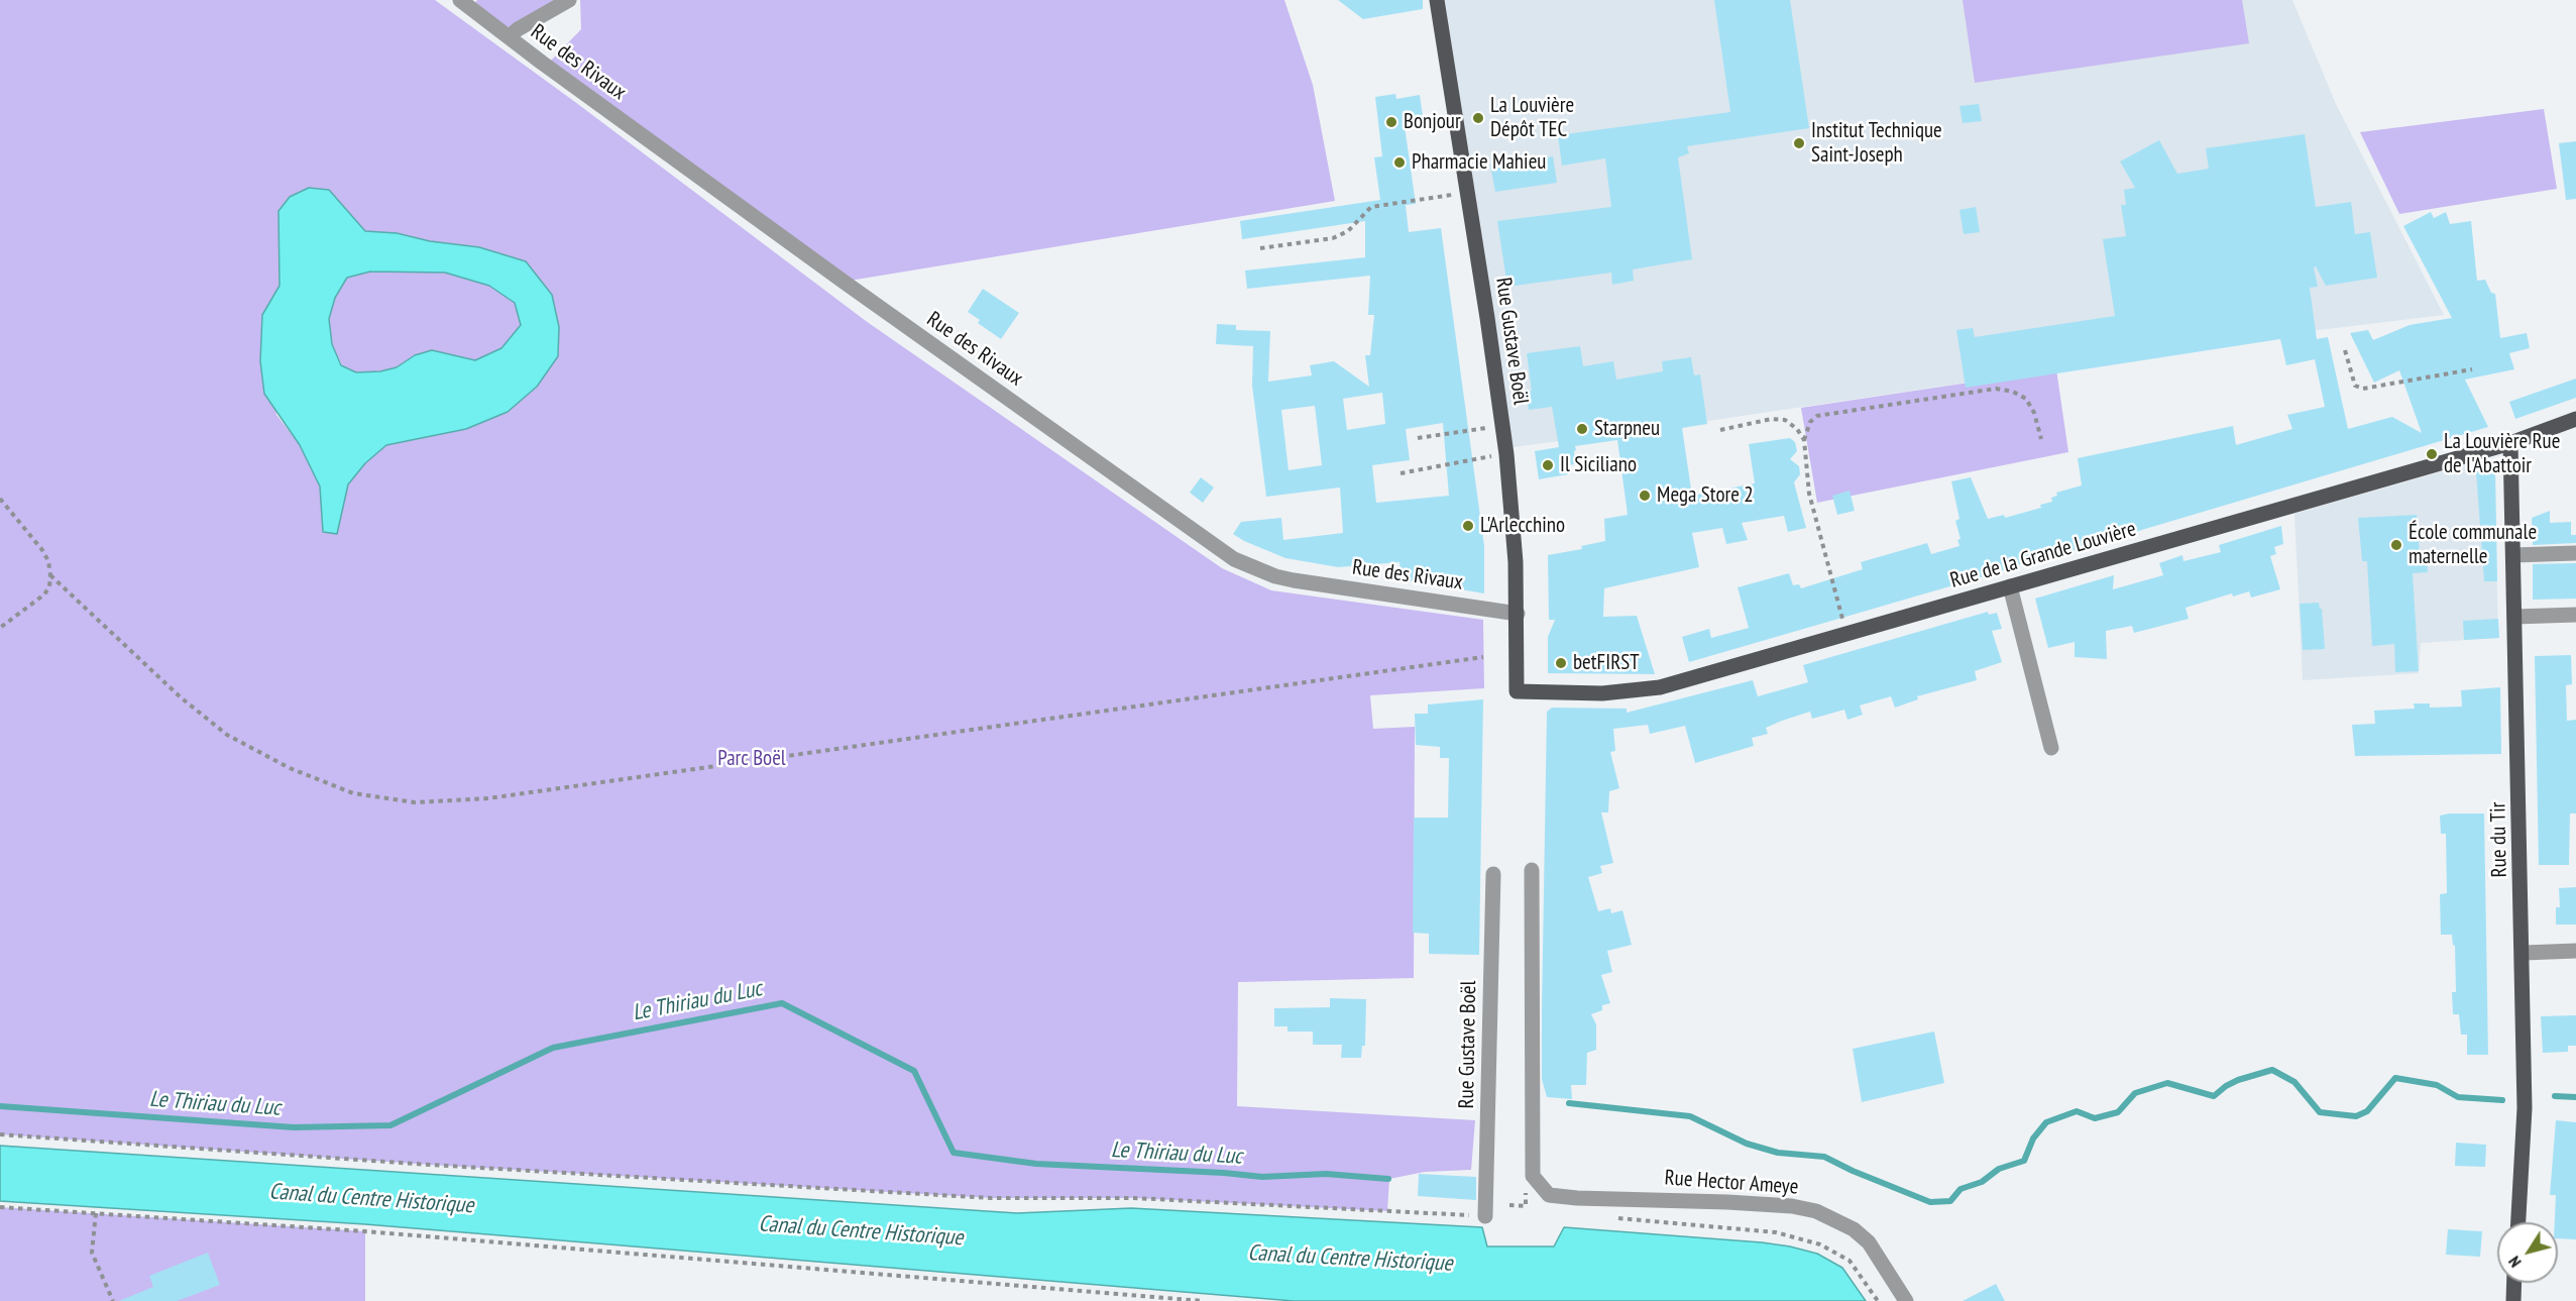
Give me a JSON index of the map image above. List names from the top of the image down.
{
  "streets": {
    "main road": ["Rue Gustave Boël", "Rue de la Grande Louvière", "Rue du Tir"],
    "street": ["Rue des Rivaux", "Rue Hector Ameye"]
  },
  "crossings": [
    ["Rue des Rivaux", "Rue Gustave Boël"],
    ["Rue Gustave Boël", "Rue de la Grande Louvière"],
    ["Rue de la Grande Louvière", "Rue du Tir"]
  ],
  "water": ["Le Thiriau du Luc", "Canal du Centre Historique"],
  "parks": ["Parc Boël"],
  "places": [
    "La Louvière Dépôt TEC",
    "Bonjour",
    "Institut Technique Saint-Joseph",
    "Pharmacie Mahieu",
    "Starpneu",
    "La Louvière Rue de l'Abattoir",
    "Il Siciliano",
    "Mega Store 2",
    "L'Arlecchino",
    "École communale maternelle",
    "betFIRST"
  ],
  "north": "bottom left"
}
